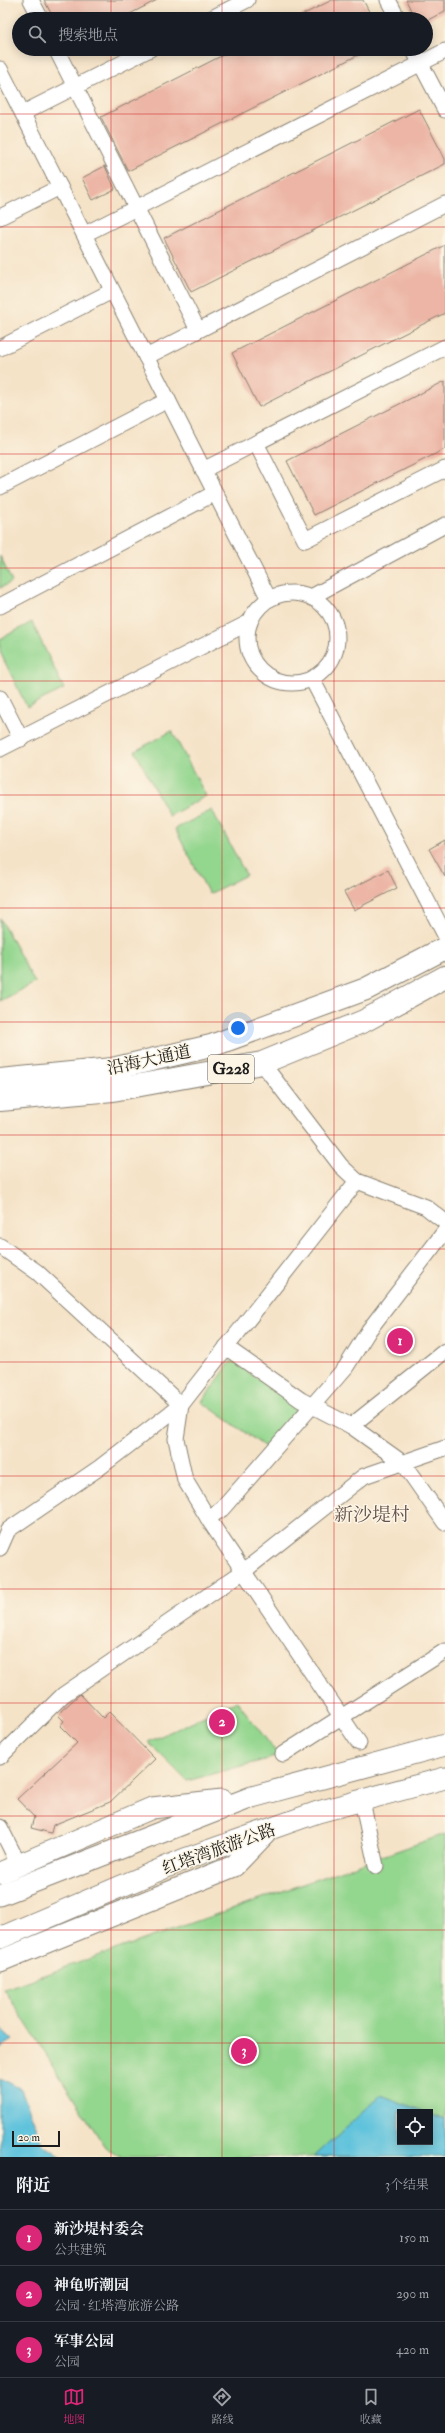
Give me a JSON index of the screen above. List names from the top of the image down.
{
  "streets": {
    "highway": ["沿海大通道", "G228"],
    "main road": ["红塔湾旅游公路"]
  },
  "districts": ["新沙堤村"],
  "scale_bar": "20 m",
  "page": {
    "search": "搜索地点",
    "pins": ["1", "2", "3"],
    "scale": "20 m",
    "heading": ["附近", "3个结果"],
    "list": [
      {
        "mark": "1",
        "name": "新沙堤村委会",
        "note": "公共建筑",
        "value": "150 m"
      },
      {
        "mark": "2",
        "name": "神龟听潮园",
        "note": "公园 · 红塔湾旅游公路",
        "value": "290 m"
      },
      {
        "mark": "3",
        "name": "军事公园",
        "note": "公园",
        "value": "420 m"
      }
    ],
    "nav": ["地图", "路线", "收藏"]
  }
}
